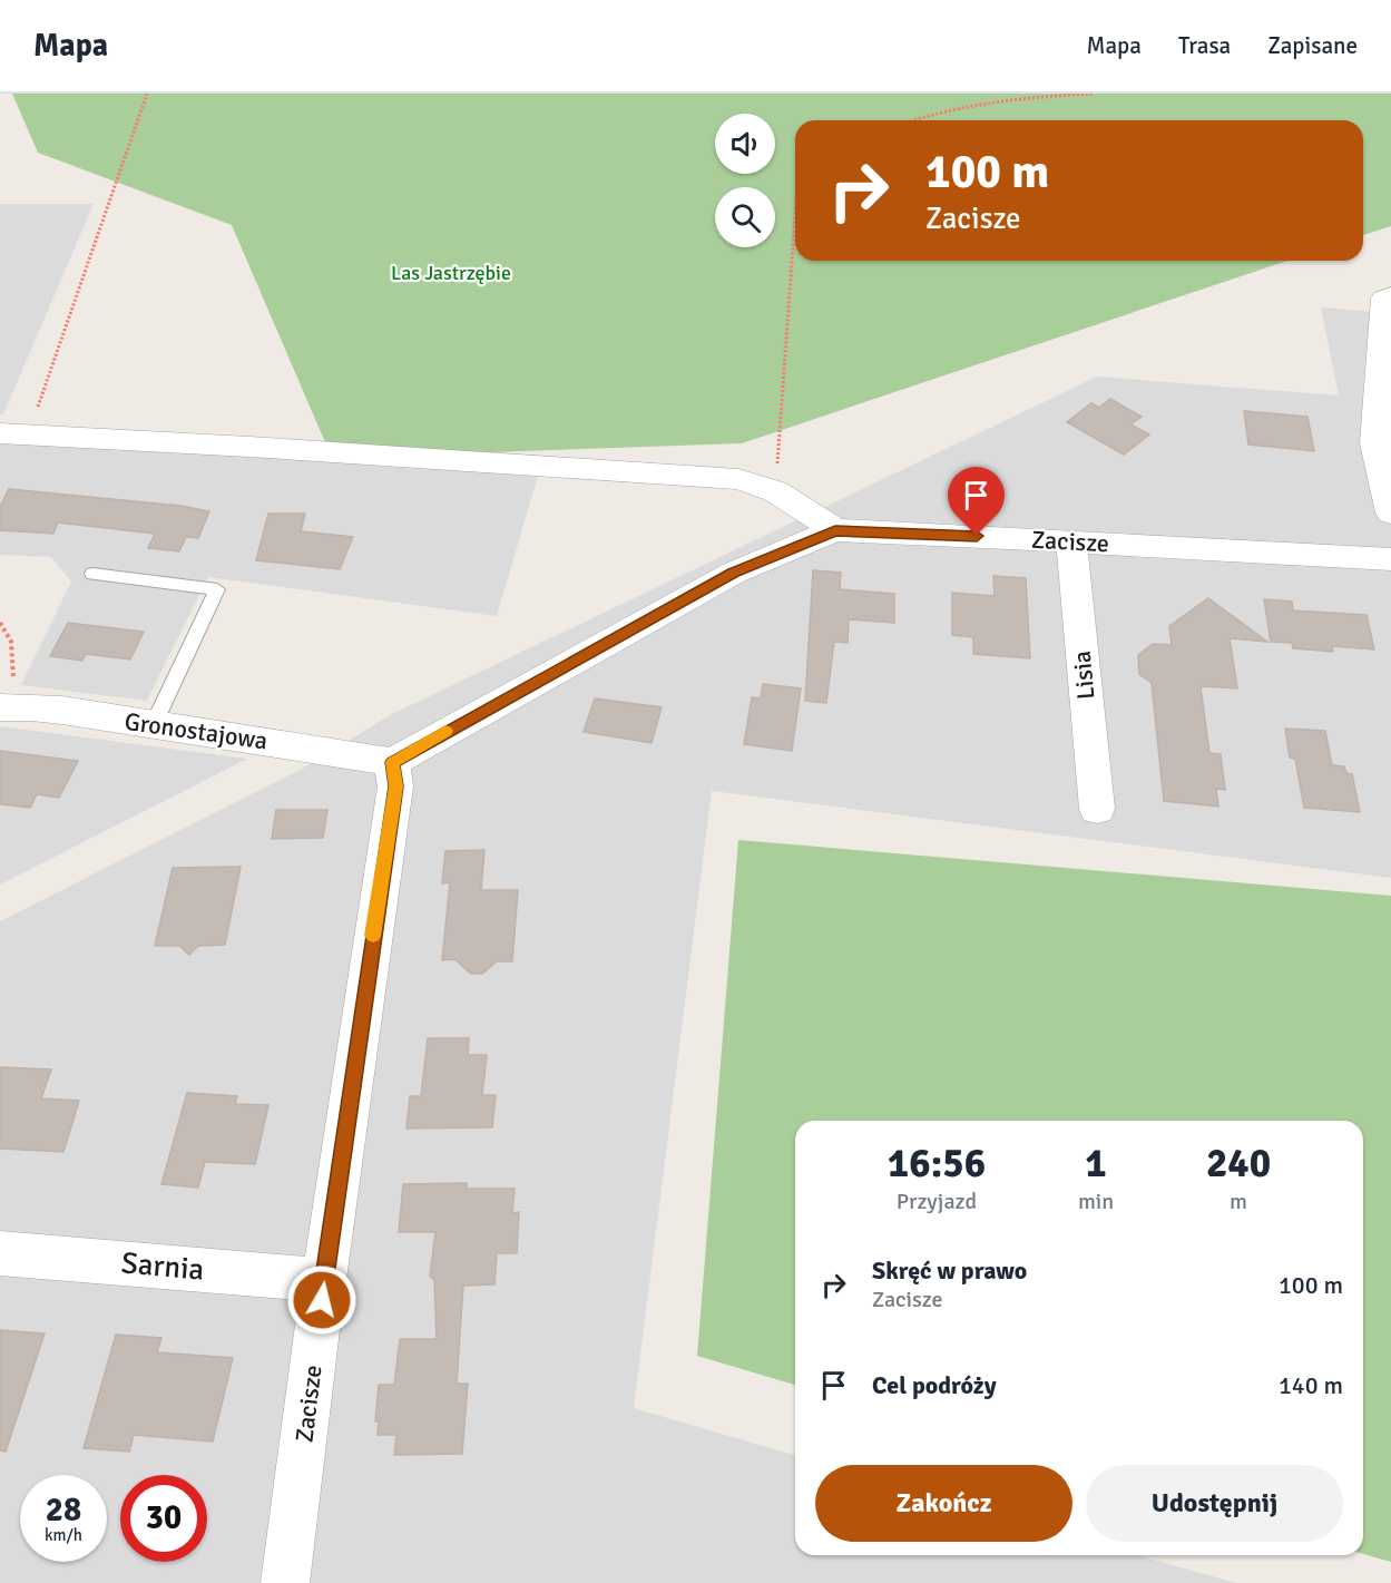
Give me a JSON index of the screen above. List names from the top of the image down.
{
  "streets": {
    "street": [
      "Zacisze",
      "Lisia",
      "Gronostajowa",
      "Sarnia"
    ]
  },
  "crossings": [
    ["Zacisze", "Lisia"],
    ["Zacisze", "Gronostajowa"],
    ["Zacisze", "Sarnia"]
  ],
  "parks": ["Las Jastrzębie"],
  "page": {
    "header": "Mapa",
    "nav": ["Mapa", "Trasa", "Zapisane"],
    "turn": ["100 m", "Zacisze"],
    "eta": [
      "16:56",
      "Przyjazd",
      "1",
      "min",
      "240",
      "m"
    ],
    "list": [
      {
        "name": "Skręć w prawo",
        "note": "Zacisze",
        "value": "100 m"
      },
      {
        "name": "Cel podróży",
        "value": "140 m"
      }
    ],
    "buttons": ["Zakończ", "Udostępnij"],
    "speed": "28 km/h",
    "limit": "30"
  }
}
